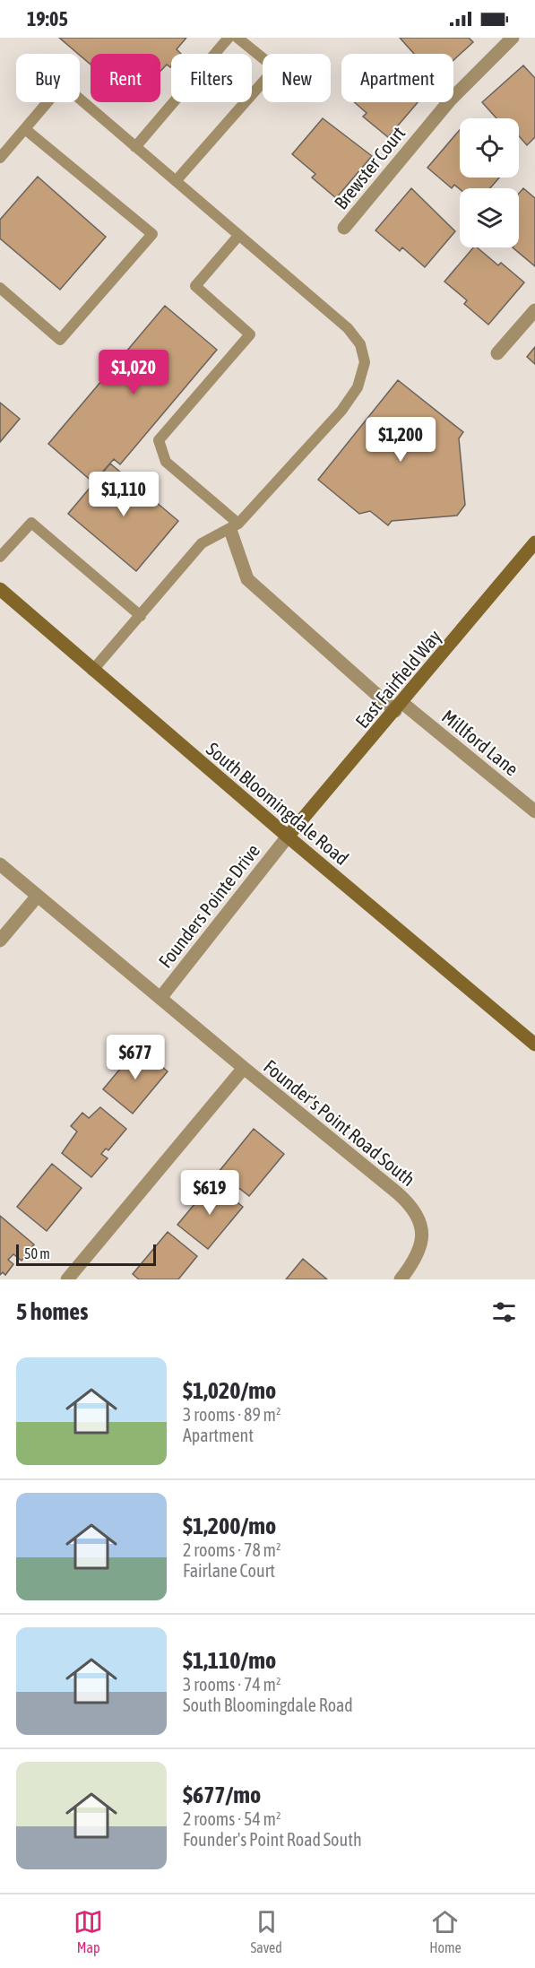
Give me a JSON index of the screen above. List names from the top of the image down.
{
  "streets": {
    "main road": ["East Fairfield Way", "South Bloomingdale Road"],
    "street": [
      "Brewster Court",
      "Millford Lane",
      "Founders Pointe Drive",
      "Founder's Point Road South"
    ]
  },
  "crossings": [
    ["East Fairfield Way", "Millford Lane"],
    ["East Fairfield Way", "South Bloomingdale Road"],
    ["East Fairfield Way", "Founders Pointe Drive"],
    ["South Bloomingdale Road", "Founders Pointe Drive"],
    ["Founders Pointe Drive", "Founder's Point Road South"]
  ],
  "scale_bar": "50 m",
  "page": {
    "status": "19:05",
    "chip": [
      "Buy",
      "Rent",
      "Filters",
      "New",
      "Apartment"
    ],
    "price": [
      "$1,020",
      "$1,200",
      "$1,110",
      "$677",
      "$619"
    ],
    "scale": "50 m",
    "heading": "5 homes",
    "list": [
      {
        "name": "$1,020/mo",
        "note": "3 rooms · 89 m² · Apartment"
      },
      {
        "name": "$1,200/mo",
        "note": "2 rooms · 78 m² · Fairlane Court"
      },
      {
        "name": "$1,110/mo",
        "note": "3 rooms · 74 m² · South Bloomingdale Road"
      },
      {
        "name": "$677/mo",
        "note": "2 rooms · 54 m² · Founder's Point Road South"
      }
    ],
    "tabs": ["Map", "Saved", "Home"]
  }
}
